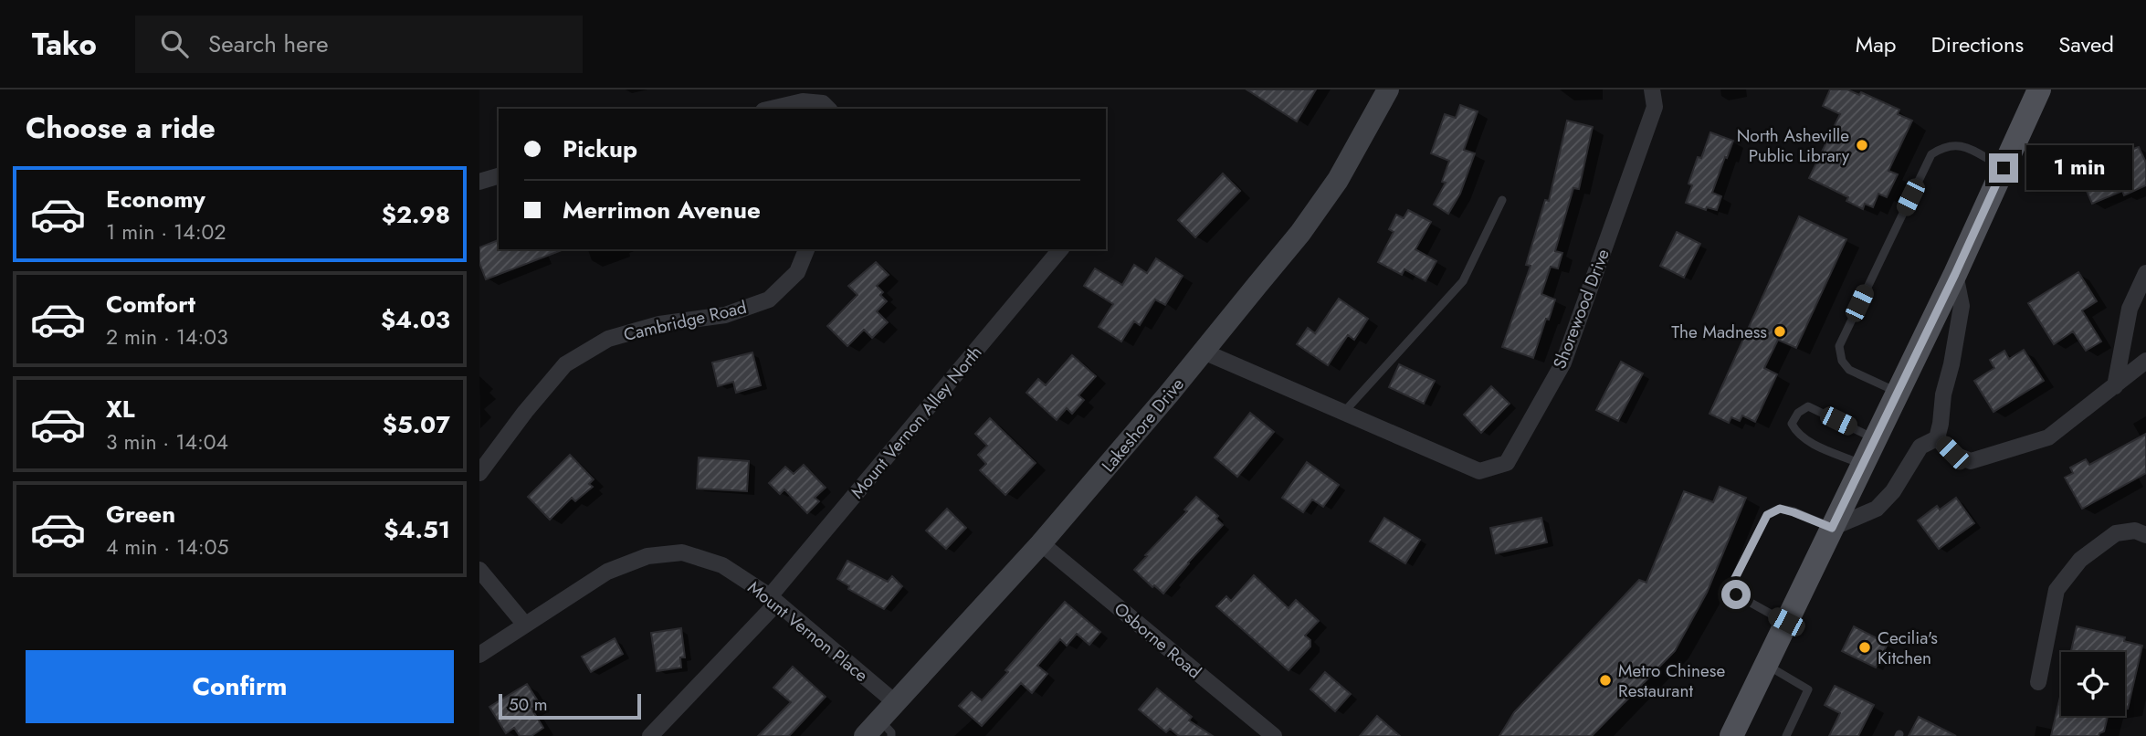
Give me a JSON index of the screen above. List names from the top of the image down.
{
  "streets": {
    "street": [
      "Shorewood Drive",
      "Cambridge Road",
      "Mount Vernon Alley North",
      "Lakeshore Drive",
      "Mount Vernon Place",
      "Osborne Road"
    ]
  },
  "crossings": [
    ["Shorewood Drive", "Lakeshore Drive"],
    ["Mount Vernon Alley North", "Mount Vernon Place"],
    ["Lakeshore Drive", "Mount Vernon Place"],
    ["Lakeshore Drive", "Osborne Road"]
  ],
  "places": [
    "North Asheville Public Library",
    "The Madness",
    "Cecilia's Kitchen",
    "Metro Chinese Restaurant"
  ],
  "scale_bar": "50 m",
  "page": {
    "header": "Tako",
    "search": "Search here",
    "nav": ["Map", "Directions", "Saved"],
    "heading": "Choose a ride",
    "banner": ["Pickup", "Merrimon Avenue"],
    "bubble": "1 min",
    "list": [
      {
        "name": "Economy",
        "note": "1 min · 14:02",
        "value": "$2.98"
      },
      {
        "name": "Comfort",
        "note": "2 min · 14:03",
        "value": "$4.03"
      },
      {
        "name": "XL",
        "note": "3 min · 14:04",
        "value": "$5.07"
      },
      {
        "name": "Green",
        "note": "4 min · 14:05",
        "value": "$4.51"
      }
    ],
    "buttons": "Confirm",
    "scale": "50 m"
  }
}
